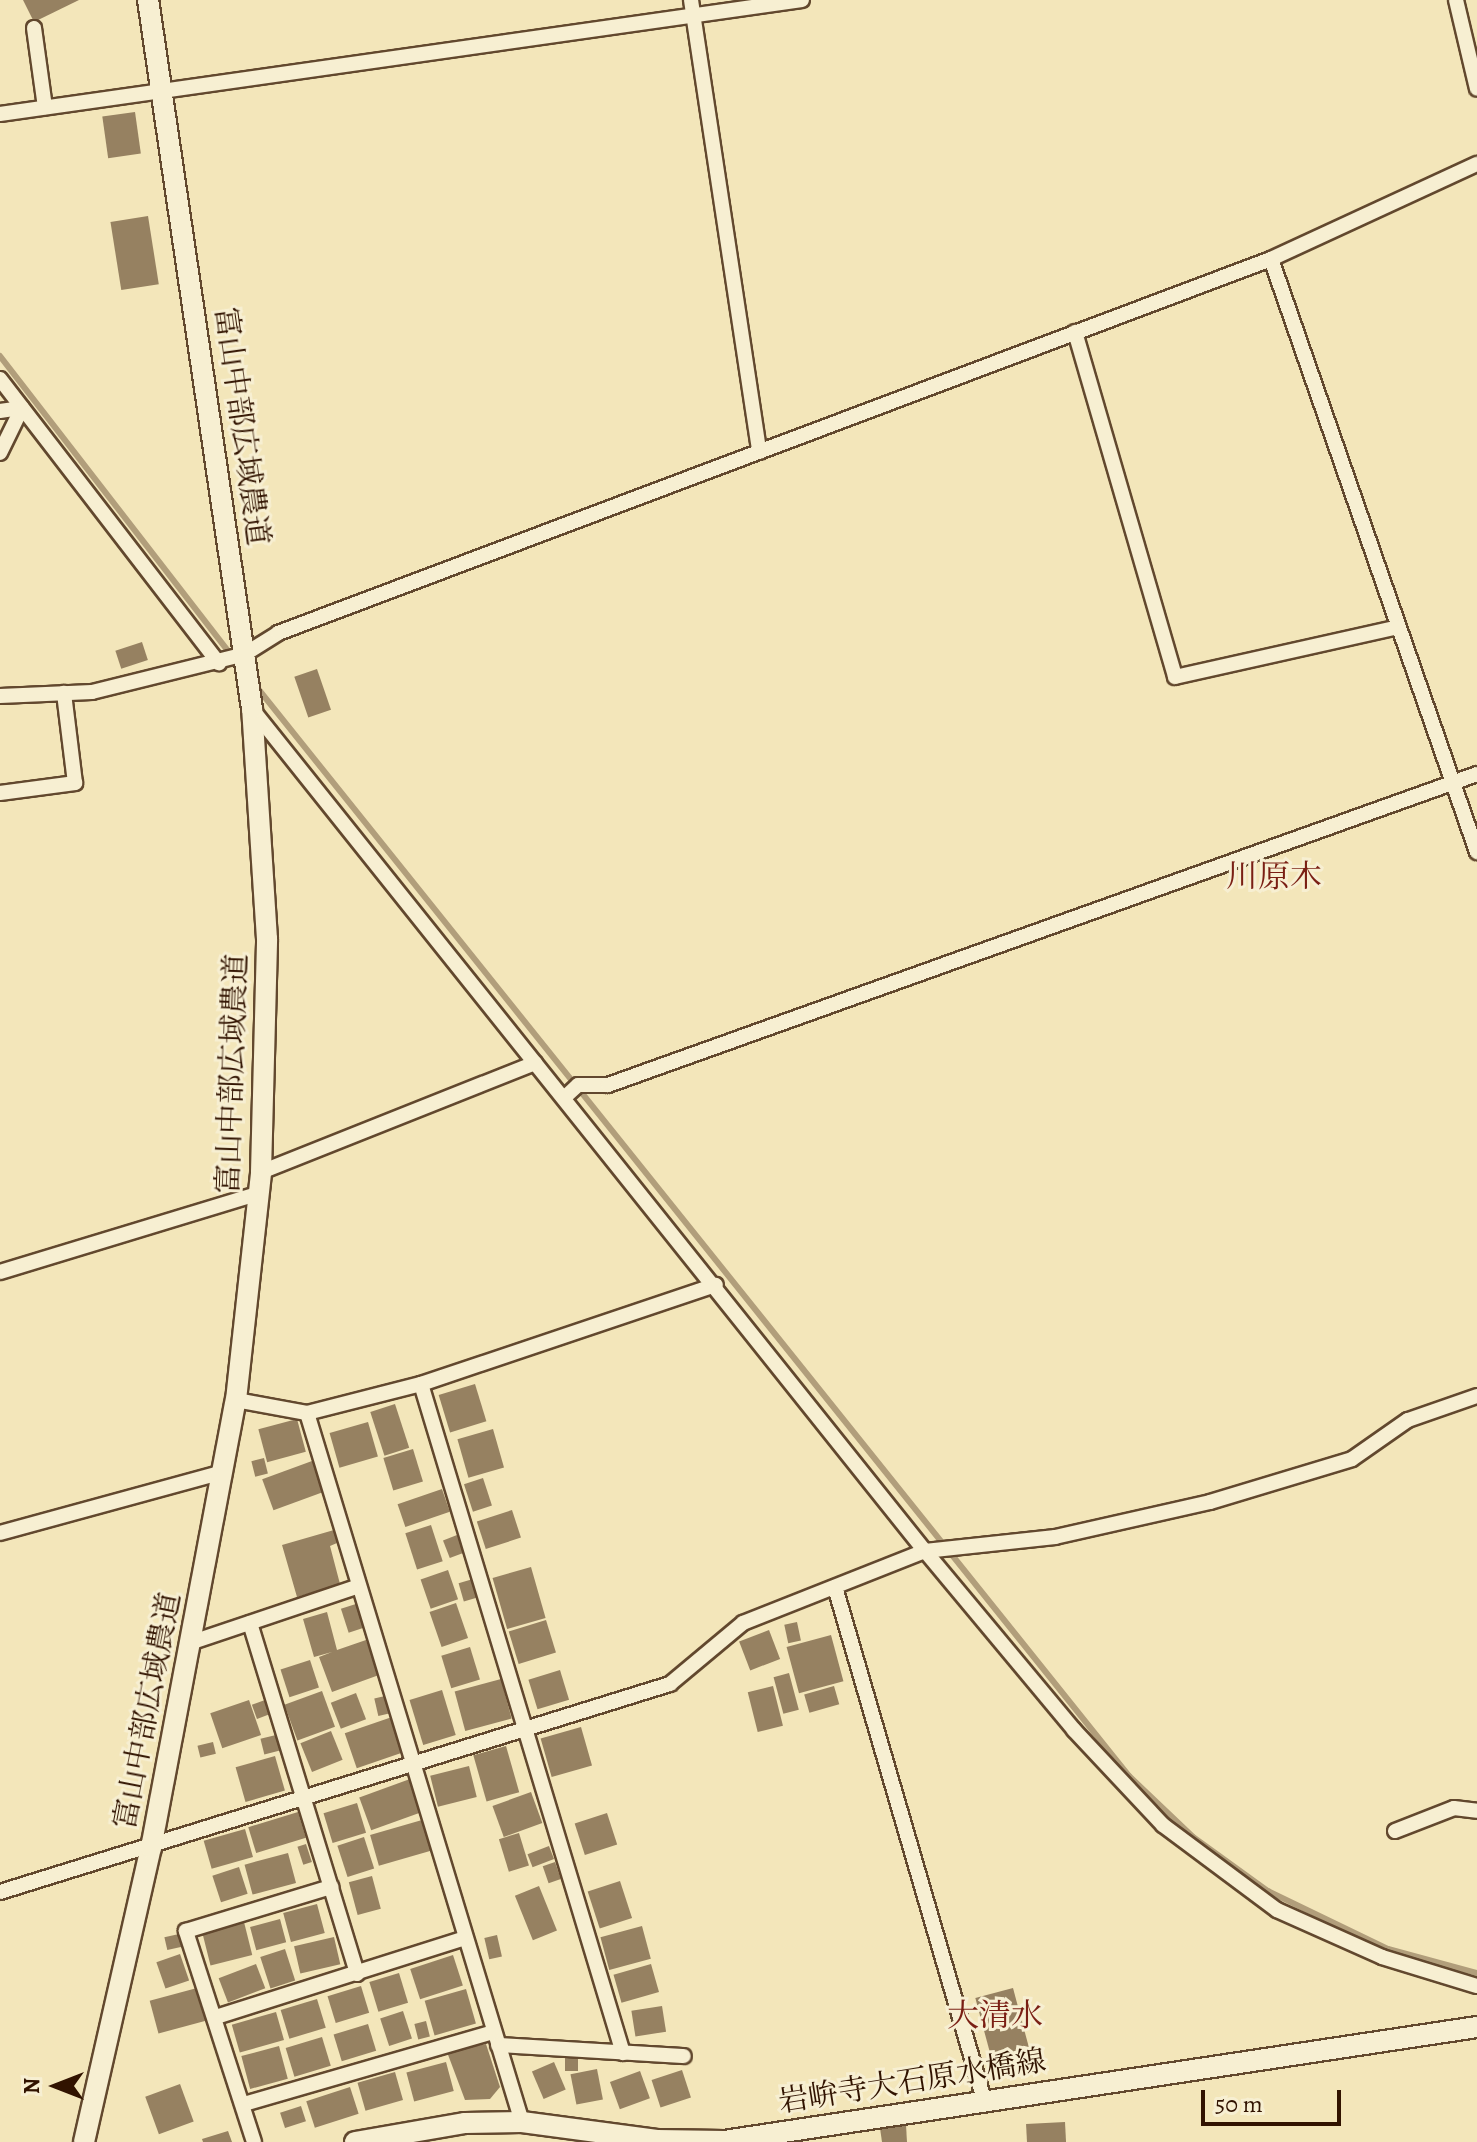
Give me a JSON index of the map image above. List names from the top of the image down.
{
  "streets": {
    "street": ["富山中部広域農道", "岩峅寺大石原水橋線"]
  },
  "districts": ["川原木", "大清水"],
  "scale_bar": "50 m",
  "north": "left"
}
